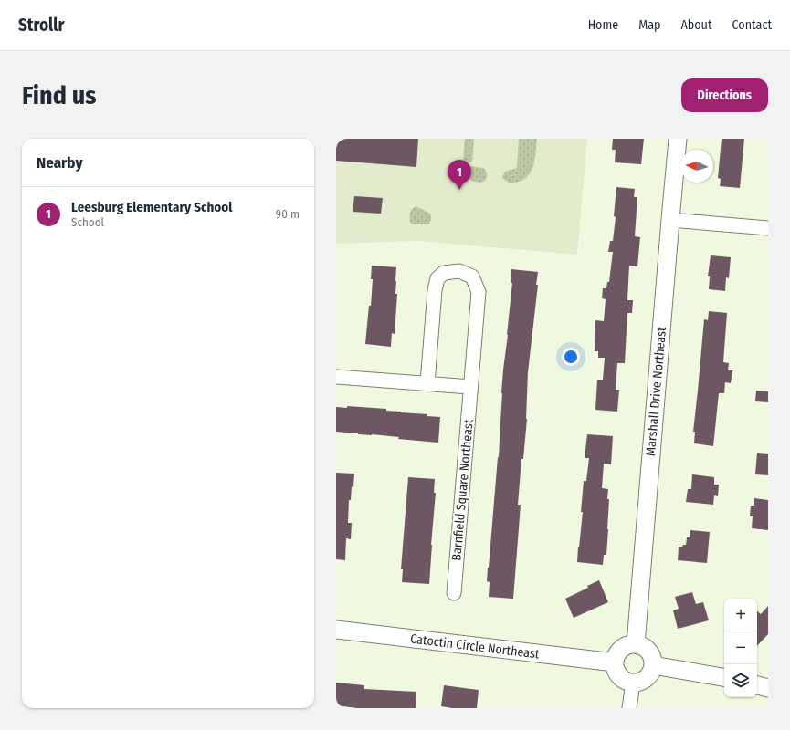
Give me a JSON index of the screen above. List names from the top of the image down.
{
  "streets": {
    "street": ["Marshall Drive Northeast", "Barnfield Square Northeast", "Catoctin Circle Northeast"]
  },
  "crossings": [
    ["Marshall Drive Northeast", "Catoctin Circle Northeast"]
  ],
  "north": "left",
  "page": {
    "header": "Strollr",
    "nav": [
      "Home",
      "Map",
      "About",
      "Contact"
    ],
    "buttons": "Directions",
    "title": "Find us",
    "heading": "Nearby",
    "pins": "1",
    "list": [
      {
        "mark": "1",
        "name": "Leesburg Elementary School",
        "note": "School",
        "value": "90 m"
      }
    ],
    "map_buttons": ["+", "−"]
  }
}
